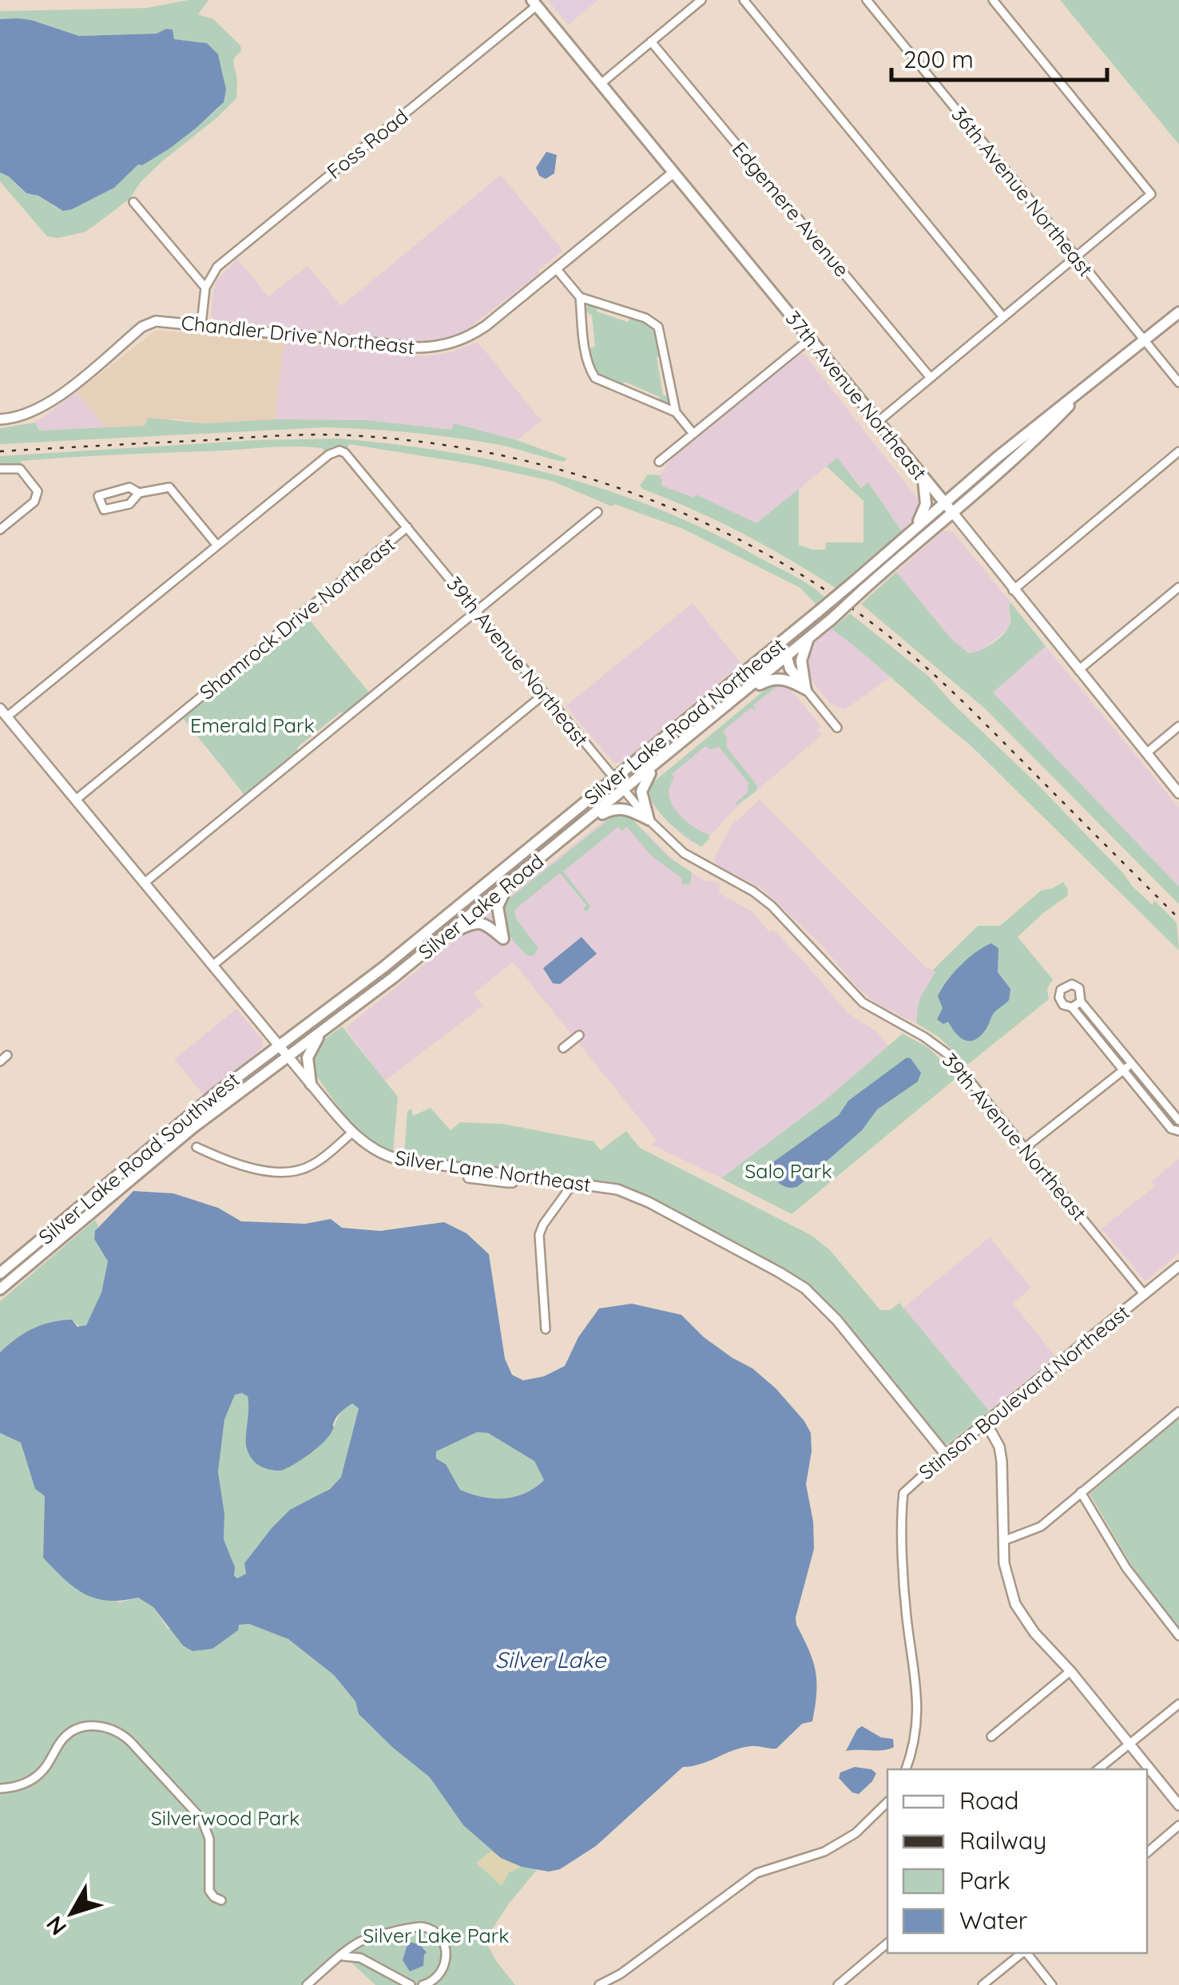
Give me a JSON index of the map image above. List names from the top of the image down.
{
  "streets": {
    "main road": [
      "37th Avenue Northeast",
      "Silver Lake Road Northeast",
      "Silver Lake Road",
      "Silver Lake Road Southwest"
    ],
    "street": [
      "Foss Road",
      "36th Avenue Northeast",
      "Edgemere Avenue",
      "Chandler Drive Northeast",
      "Shamrock Drive Northeast",
      "39th Avenue Northeast",
      "Silver Lane Northeast",
      "Stinson Boulevard Northeast"
    ]
  },
  "crossings": [
    ["Foss Road", "37th Avenue Northeast"],
    ["36th Avenue Northeast", "Silver Lake Road Northeast"],
    ["Chandler Drive Northeast", "37th Avenue Northeast"],
    ["37th Avenue Northeast", "Silver Lake Road Northeast"],
    ["37th Avenue Northeast", "Silver Lake Road"],
    ["Shamrock Drive Northeast", "39th Avenue Northeast"],
    ["Shamrock Drive Northeast", "Silver Lane Northeast"],
    ["39th Avenue Northeast", "Silver Lake Road Northeast"],
    ["39th Avenue Northeast", "Silver Lake Road"],
    ["39th Avenue Northeast", "Stinson Boulevard Northeast"],
    ["Silver Lake Road Northeast", "Silver Lake Road"],
    ["Silver Lake Road Northeast", "Silver Lake Road Southwest"],
    ["Silver Lake Road Northeast", "Silver Lane Northeast"],
    ["Silver Lake Road", "Silver Lane Northeast"],
    ["Silver Lake Road Southwest", "Silver Lane Northeast"],
    ["Silver Lane Northeast", "Stinson Boulevard Northeast"]
  ],
  "water": ["Silver Lake"],
  "parks": [
    "Emerald Park",
    "Salo Park",
    "Silverwood Park",
    "Silver Lake Park"
  ],
  "legend": [
    "Road",
    "Railway",
    "Park",
    "Water"
  ],
  "scale_bar": "200 m",
  "north": "bottom left"
}
